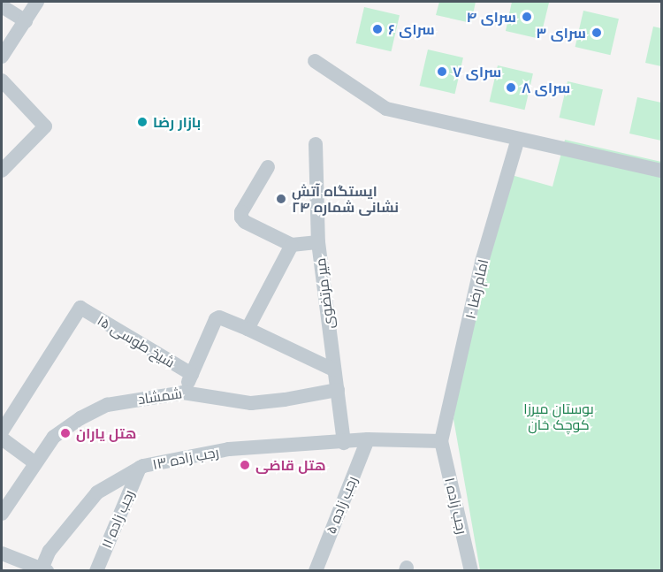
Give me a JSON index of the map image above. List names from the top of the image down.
{
  "streets": {
    "street": [
      "امام رضا ۱۰",
      "میر مرتضوی",
      "۱۵ شیخ طوسی",
      "شمشاد",
      "رجب زاده ۱۳",
      "رجب زاده ۵",
      "رجب زاده ۱",
      "رجب زاده ۱۱"
    ]
  },
  "crossings": [
    ["امام رضا ۱۰", "رجب زاده ۱۳"],
    ["امام رضا ۱۰", "رجب زاده ۱"],
    ["میر مرتضوی", "شمشاد"],
    ["میر مرتضوی", "رجب زاده ۱۳"],
    ["رجب زاده ۱۳", "رجب زاده ۵"],
    ["رجب زاده ۱۳", "رجب زاده ۱"],
    ["رجب زاده ۱۳", "رجب زاده ۱۱"]
  ],
  "parks": ["بوستان میرزا کوچک خان"],
  "places": [
    "سرای ۴",
    "سرای ۶",
    "سرای ۳",
    "سرای ۷",
    "سرای ۸",
    "بازار رضا",
    "ایستگاه آتش نشانی شماره ۲۴",
    "هتل یاران",
    "هتل قاضی"
  ]
}
